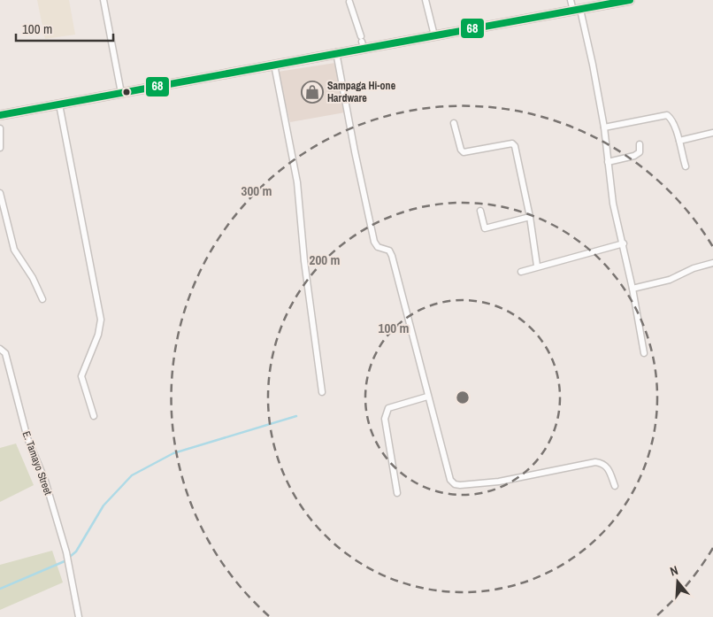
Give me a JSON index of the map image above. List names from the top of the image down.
{
  "streets": {
    "street": ["E. Tamayo Street"]
  },
  "places": {
    "shop": ["Sampaga Hi-one Hardware"]
  },
  "lines": ["transit line 68"],
  "scale_bar": "100 m",
  "north": "top",
  "rings": ["300 m", "200 m", "100 m"]
}
